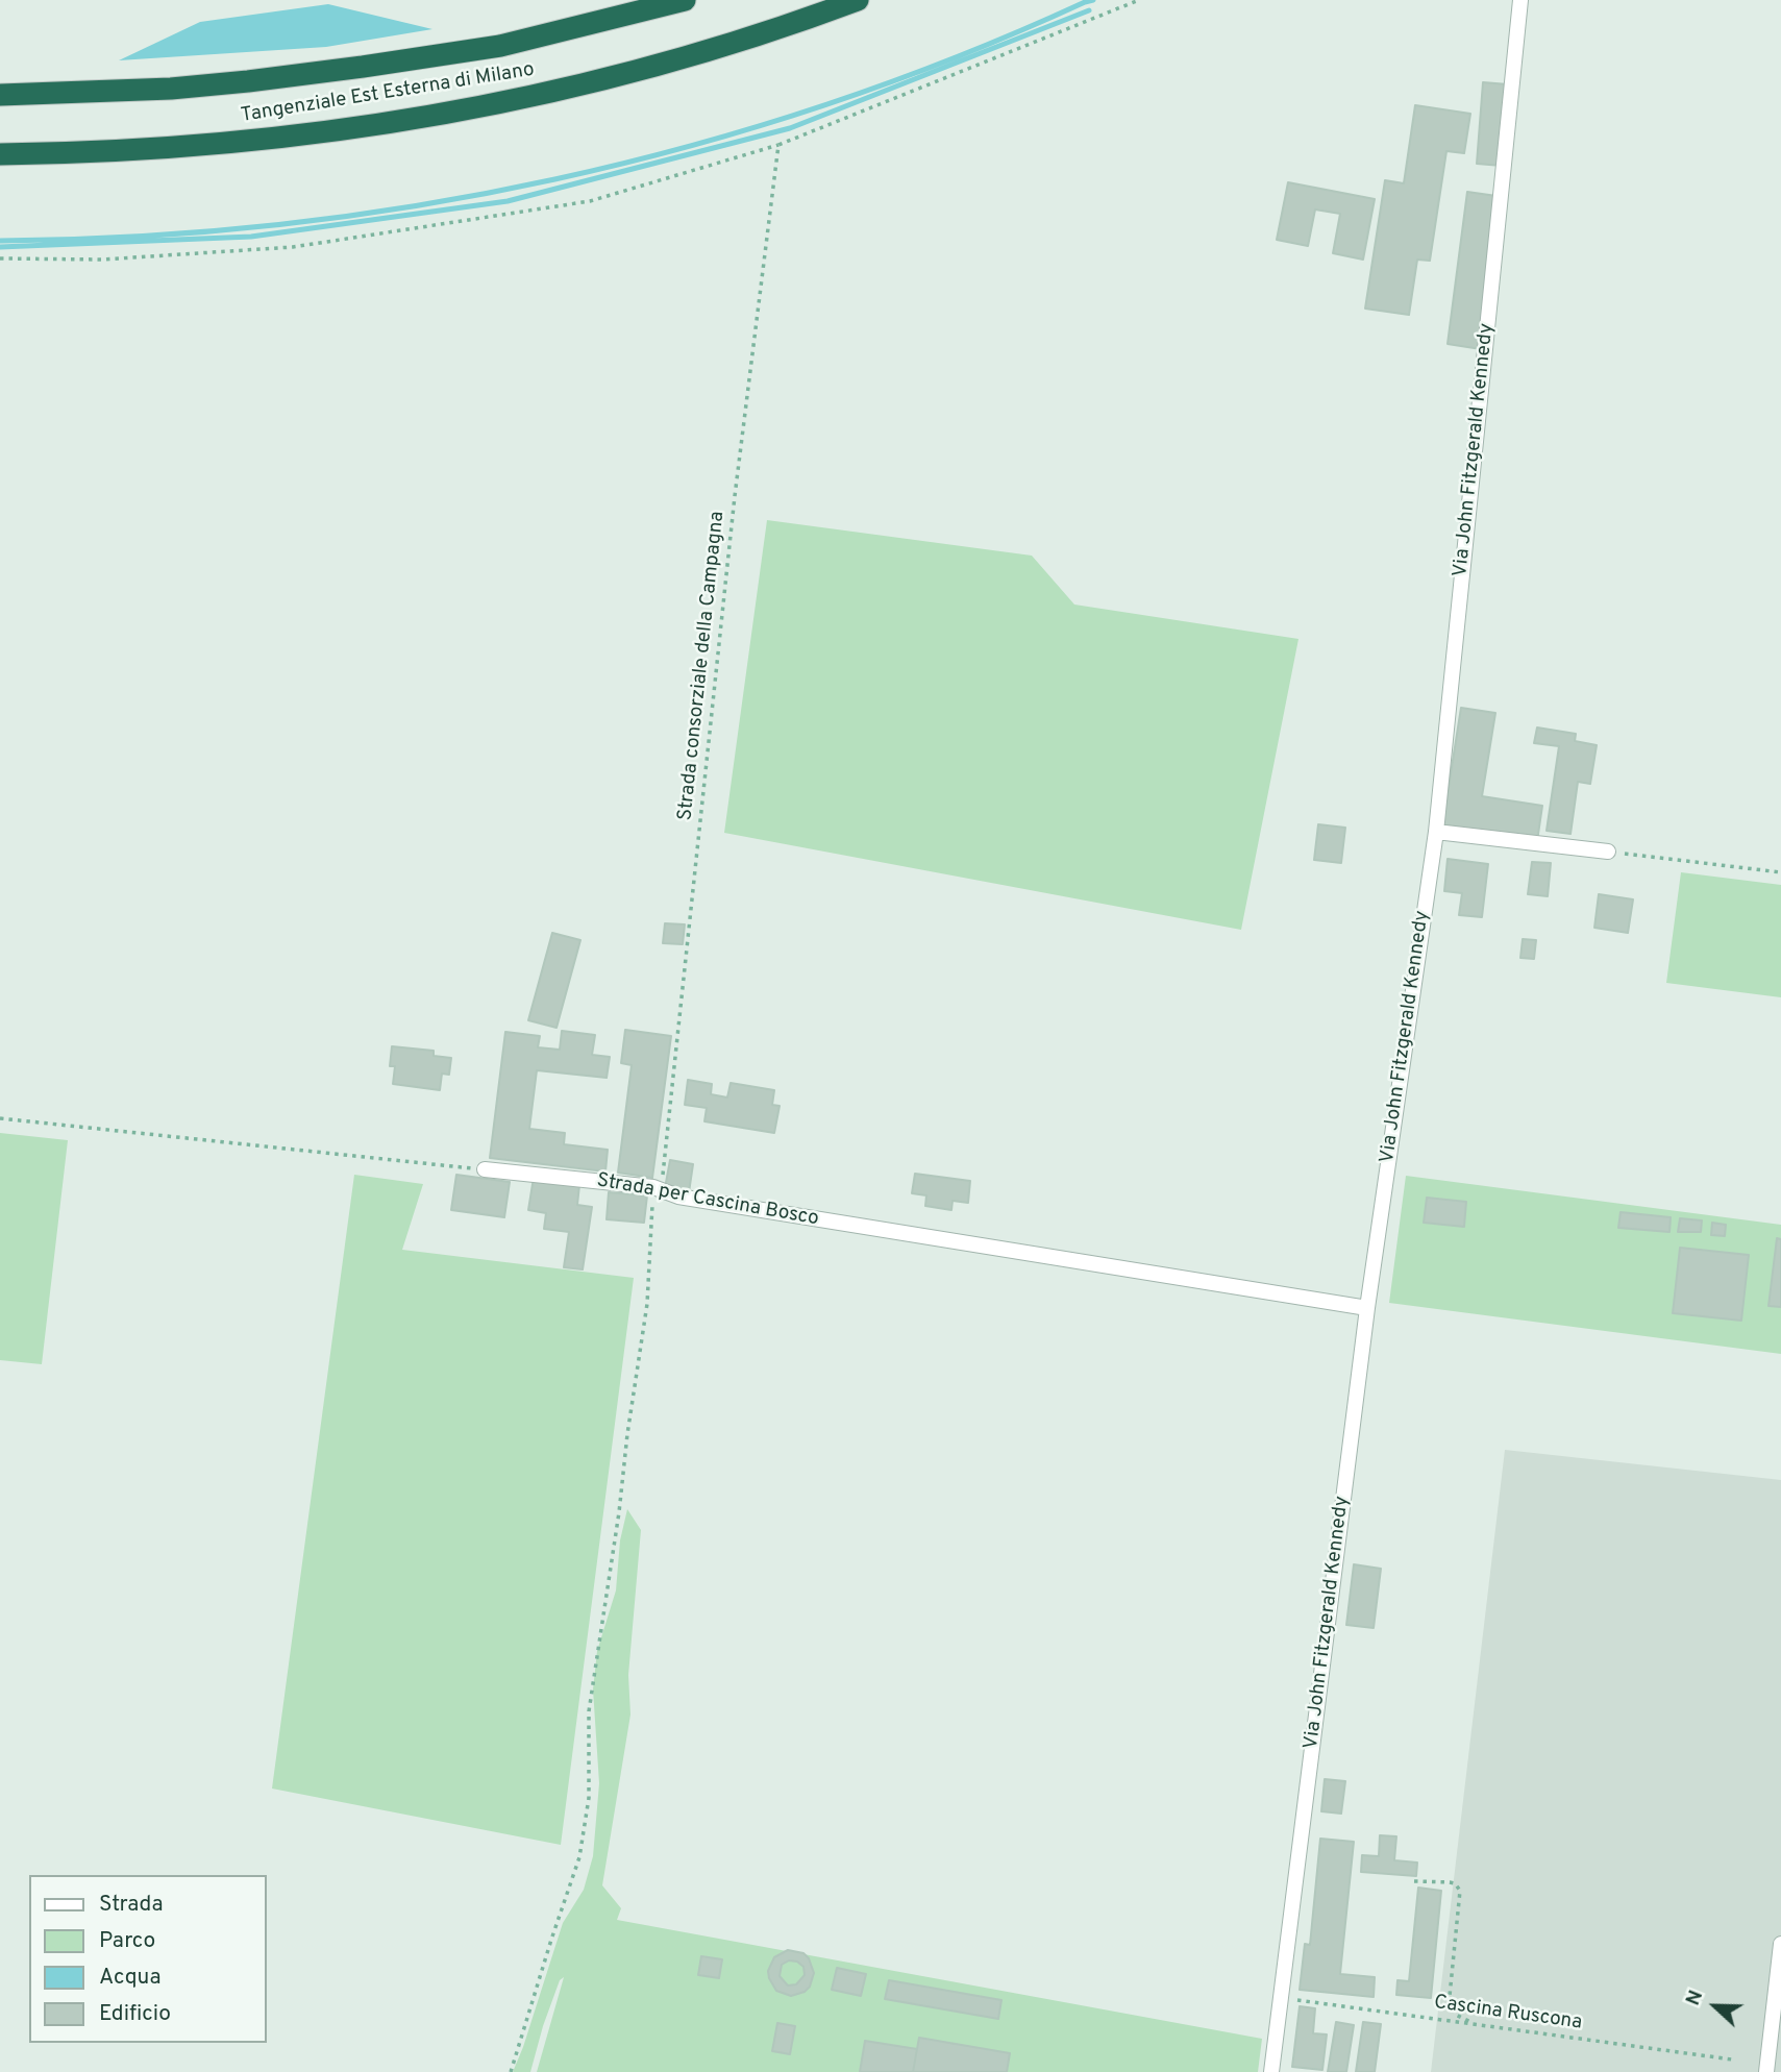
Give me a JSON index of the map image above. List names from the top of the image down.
{
  "streets": {
    "highway": ["Tangenziale Est Esterna di Milano"],
    "street": ["Via John Fitzgerald Kennedy", "Strada per Cascina Bosco"],
    "path": ["Strada consorziale della Campagna", "Cascina Ruscona"]
  },
  "crossings": [
    ["Via John Fitzgerald Kennedy", "Strada per Cascina Bosco"],
    ["Via John Fitzgerald Kennedy", "Cascina Ruscona"],
    ["Strada consorziale della Campagna", "Strada per Cascina Bosco"]
  ],
  "legend": [
    "Strada",
    "Parco",
    "Acqua",
    "Edificio"
  ],
  "north": "left"
}
